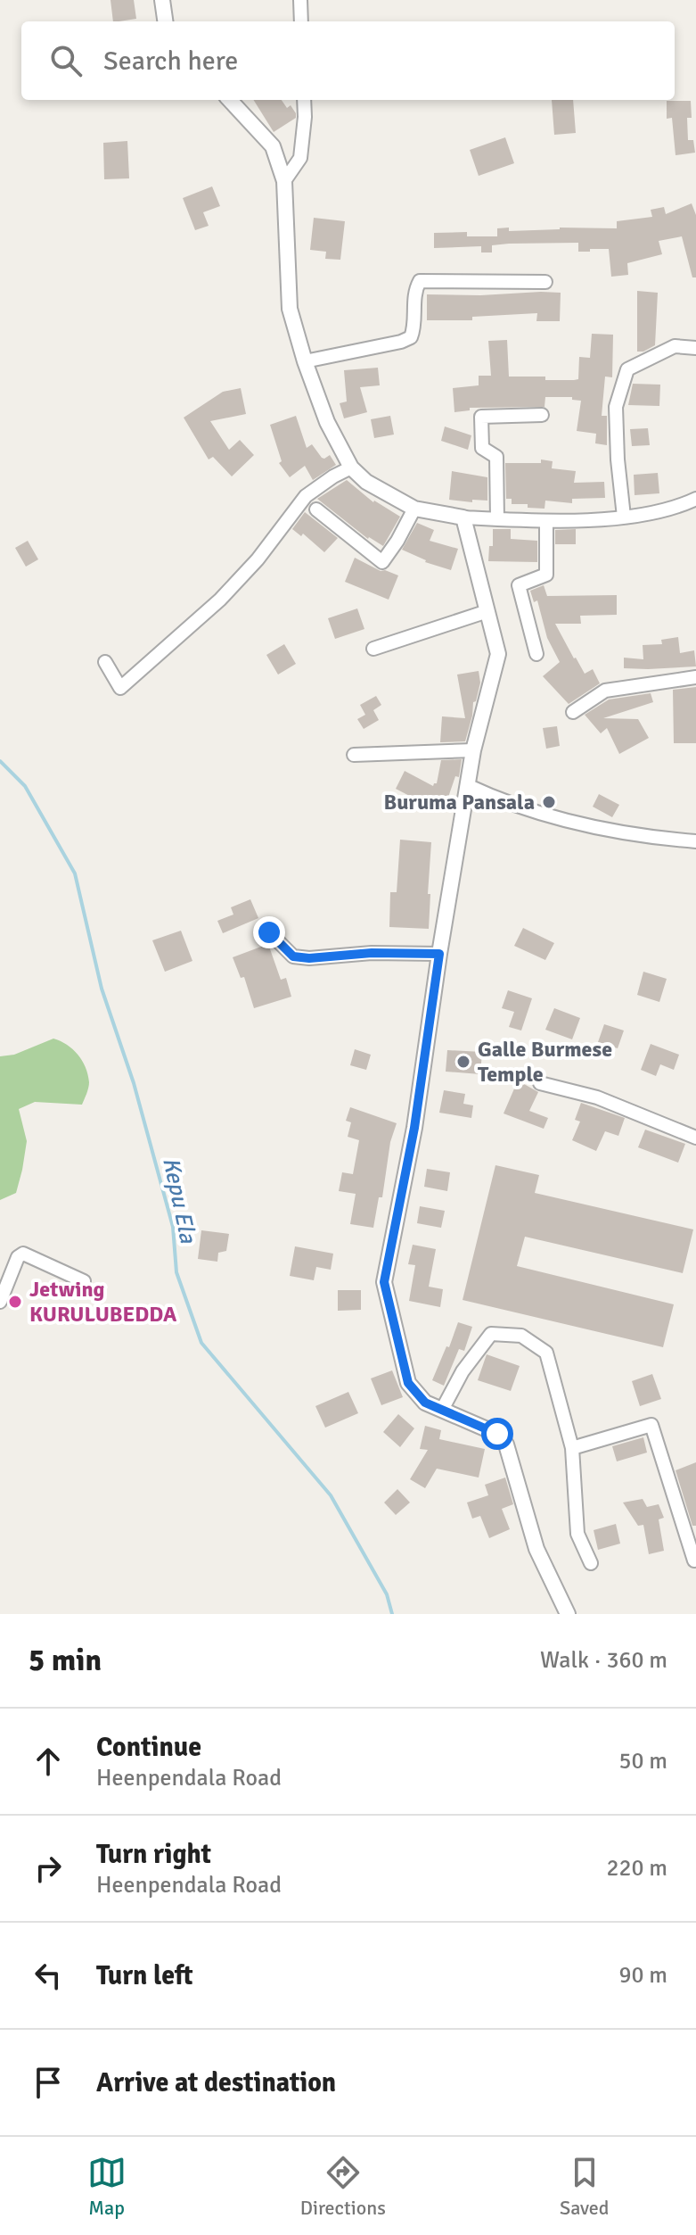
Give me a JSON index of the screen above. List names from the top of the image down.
{
  "water": ["Kepu Ela"],
  "places": ["Buruma Pansala", "Galle Burmese Temple", "Jetwing KURULUBEDDA"],
  "page": {
    "search": "Search here",
    "heading": ["5 min", "Walk · 360 m"],
    "list": [
      ["Continue", "Heenpendala Road", "50 m"],
      ["Turn right", "Heenpendala Road", "220 m"],
      ["Turn left", "90 m"],
      "Arrive at destination"
    ],
    "nav": ["Map", "Directions", "Saved"]
  }
}
